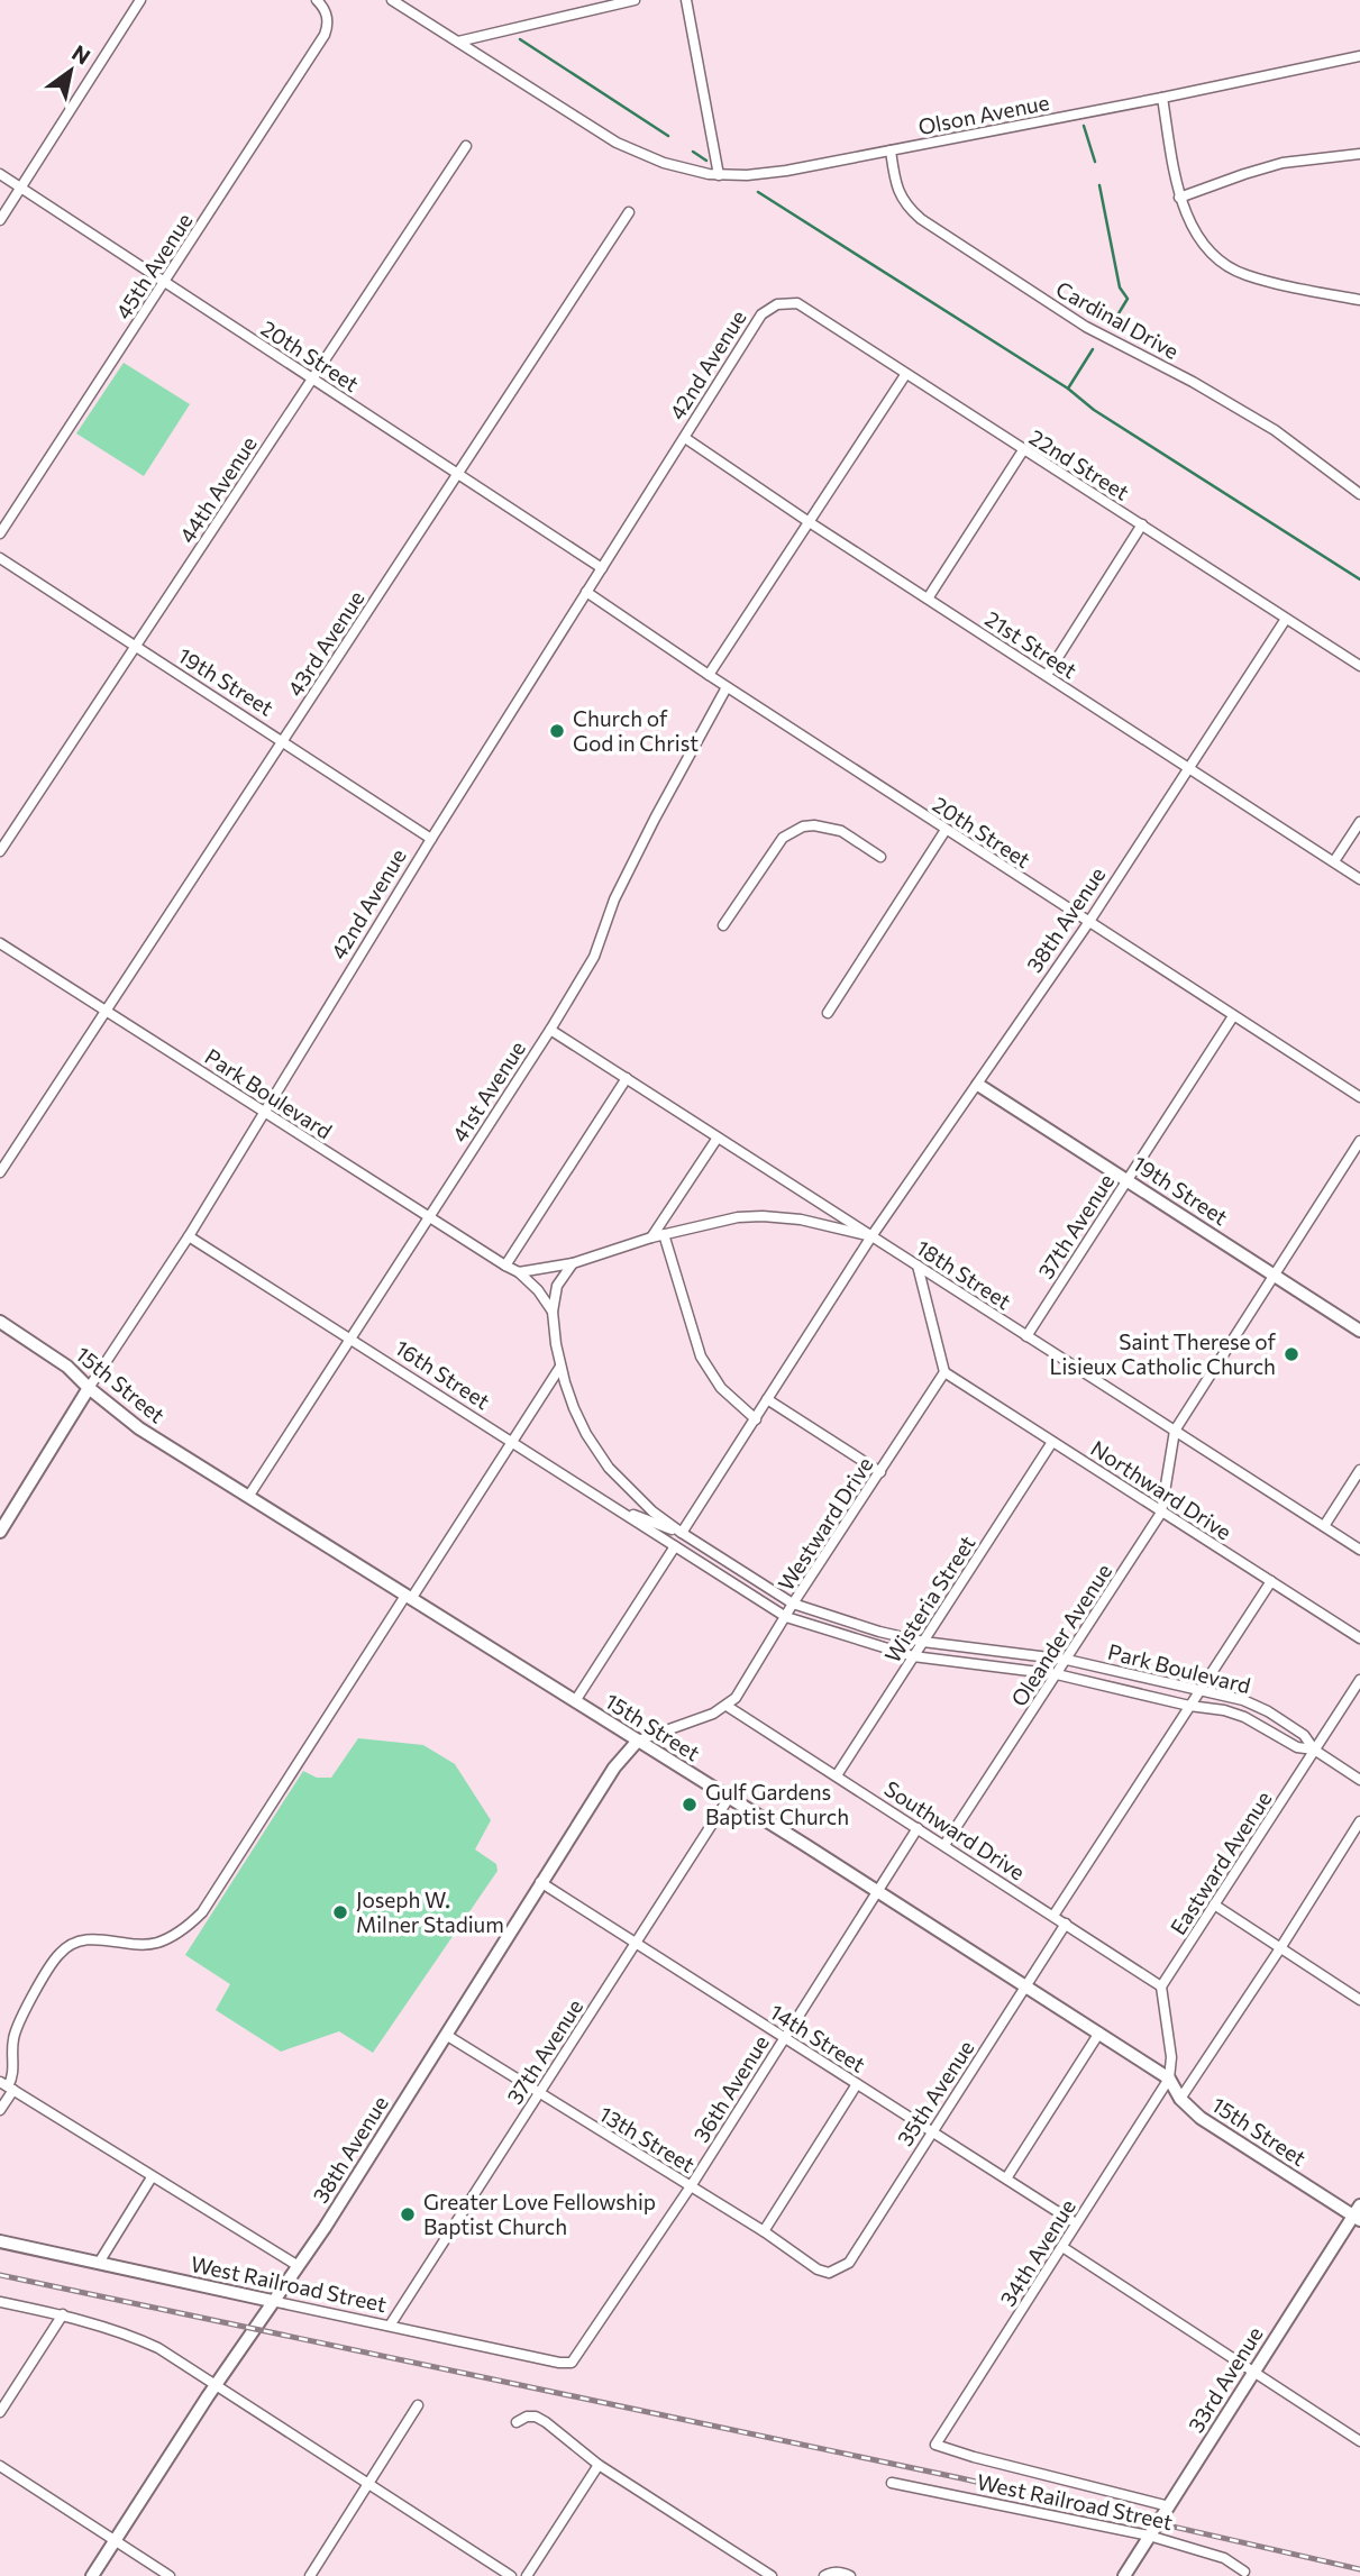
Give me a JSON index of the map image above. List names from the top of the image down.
{
  "streets": {
    "street": [
      "Olson Avenue",
      "45th Avenue",
      "Cardinal Drive",
      "20th Street",
      "42nd Avenue",
      "22nd Street",
      "44th Avenue",
      "43rd Avenue",
      "21st Street",
      "19th Street",
      "38th Avenue",
      "41st Avenue",
      "Park Boulevard",
      "37th Avenue",
      "18th Street",
      "16th Street",
      "15th Street",
      "Northward Drive",
      "Westward Drive",
      "Wisteria Street",
      "Oleander Avenue",
      "Southward Drive",
      "Eastward Avenue",
      "14th Street",
      "36th Avenue",
      "35th Avenue",
      "13th Street",
      "34th Avenue",
      "West Railroad Street",
      "33rd Avenue"
    ]
  },
  "crossings": [
    ["Olson Avenue", "Cardinal Drive"],
    ["45th Avenue", "20th Street"],
    ["20th Street", "42nd Avenue"],
    ["20th Street", "44th Avenue"],
    ["20th Street", "43rd Avenue"],
    ["20th Street", "38th Avenue"],
    ["20th Street", "41st Avenue"],
    ["20th Street", "37th Avenue"],
    ["42nd Avenue", "22nd Street"],
    ["42nd Avenue", "21st Street"],
    ["42nd Avenue", "19th Street"],
    ["42nd Avenue", "Park Boulevard"],
    ["42nd Avenue", "16th Street"],
    ["42nd Avenue", "15th Street"],
    ["22nd Street", "38th Avenue"],
    ["44th Avenue", "19th Street"],
    ["43rd Avenue", "19th Street"],
    ["43rd Avenue", "Park Boulevard"],
    ["21st Street", "38th Avenue"],
    ["19th Street", "38th Avenue"],
    ["19th Street", "37th Avenue"],
    ["38th Avenue", "Park Boulevard"],
    ["38th Avenue", "18th Street"],
    ["38th Avenue", "15th Street"],
    ["38th Avenue", "Westward Drive"],
    ["38th Avenue", "14th Street"],
    ["38th Avenue", "13th Street"],
    ["38th Avenue", "West Railroad Street"],
    ["41st Avenue", "Park Boulevard"],
    ["41st Avenue", "18th Street"],
    ["41st Avenue", "16th Street"],
    ["41st Avenue", "15th Street"],
    ["Park Boulevard", "16th Street"],
    ["Park Boulevard", "Westward Drive"],
    ["Park Boulevard", "Wisteria Street"],
    ["Park Boulevard", "Oleander Avenue"],
    ["Park Boulevard", "Eastward Avenue"],
    ["37th Avenue", "18th Street"],
    ["37th Avenue", "15th Street"],
    ["37th Avenue", "14th Street"],
    ["37th Avenue", "13th Street"],
    ["37th Avenue", "West Railroad Street"],
    ["18th Street", "Oleander Avenue"],
    ["15th Street", "Westward Drive"],
    ["15th Street", "36th Avenue"],
    ["15th Street", "35th Avenue"],
    ["15th Street", "34th Avenue"],
    ["15th Street", "33rd Avenue"],
    ["Northward Drive", "Westward Drive"],
    ["Northward Drive", "Wisteria Street"],
    ["Northward Drive", "Oleander Avenue"],
    ["Westward Drive", "Southward Drive"],
    ["Wisteria Street", "Southward Drive"],
    ["Oleander Avenue", "Southward Drive"],
    ["Southward Drive", "Eastward Avenue"],
    ["Southward Drive", "36th Avenue"],
    ["Southward Drive", "35th Avenue"],
    ["14th Street", "36th Avenue"],
    ["14th Street", "35th Avenue"],
    ["14th Street", "34th Avenue"],
    ["36th Avenue", "13th Street"],
    ["36th Avenue", "West Railroad Street"],
    ["35th Avenue", "13th Street"],
    ["34th Avenue", "West Railroad Street"],
    ["West Railroad Street", "33rd Avenue"]
  ],
  "places": [
    "Church of God in Christ",
    "Saint Therese of Lisieux Catholic Church",
    "Gulf Gardens Baptist Church",
    "Joseph W. Milner Stadium",
    "Greater Love Fellowship Baptist Church"
  ],
  "north": "top right"
}
